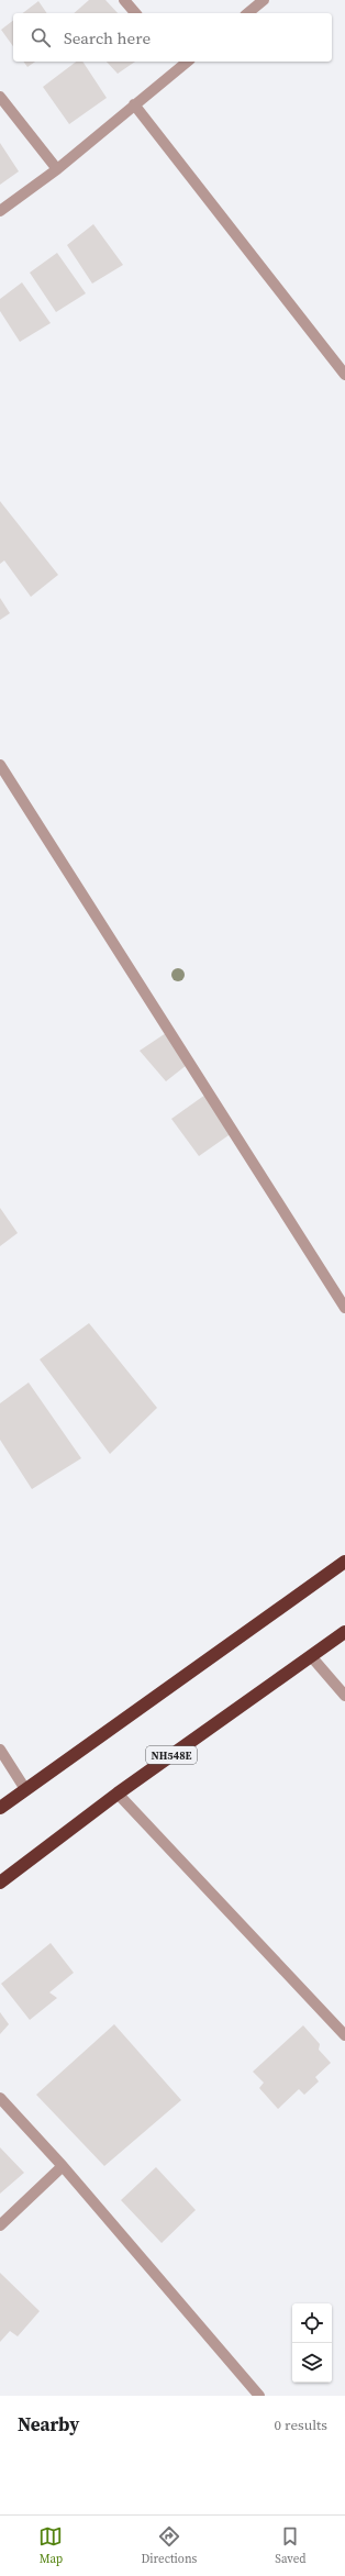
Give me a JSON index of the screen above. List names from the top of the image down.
{
  "streets": {
    "highway": ["NH548E"]
  },
  "page": {
    "search": "Search here",
    "heading": ["Nearby", "0 results"],
    "nav": ["Map", "Directions", "Saved"]
  }
}
